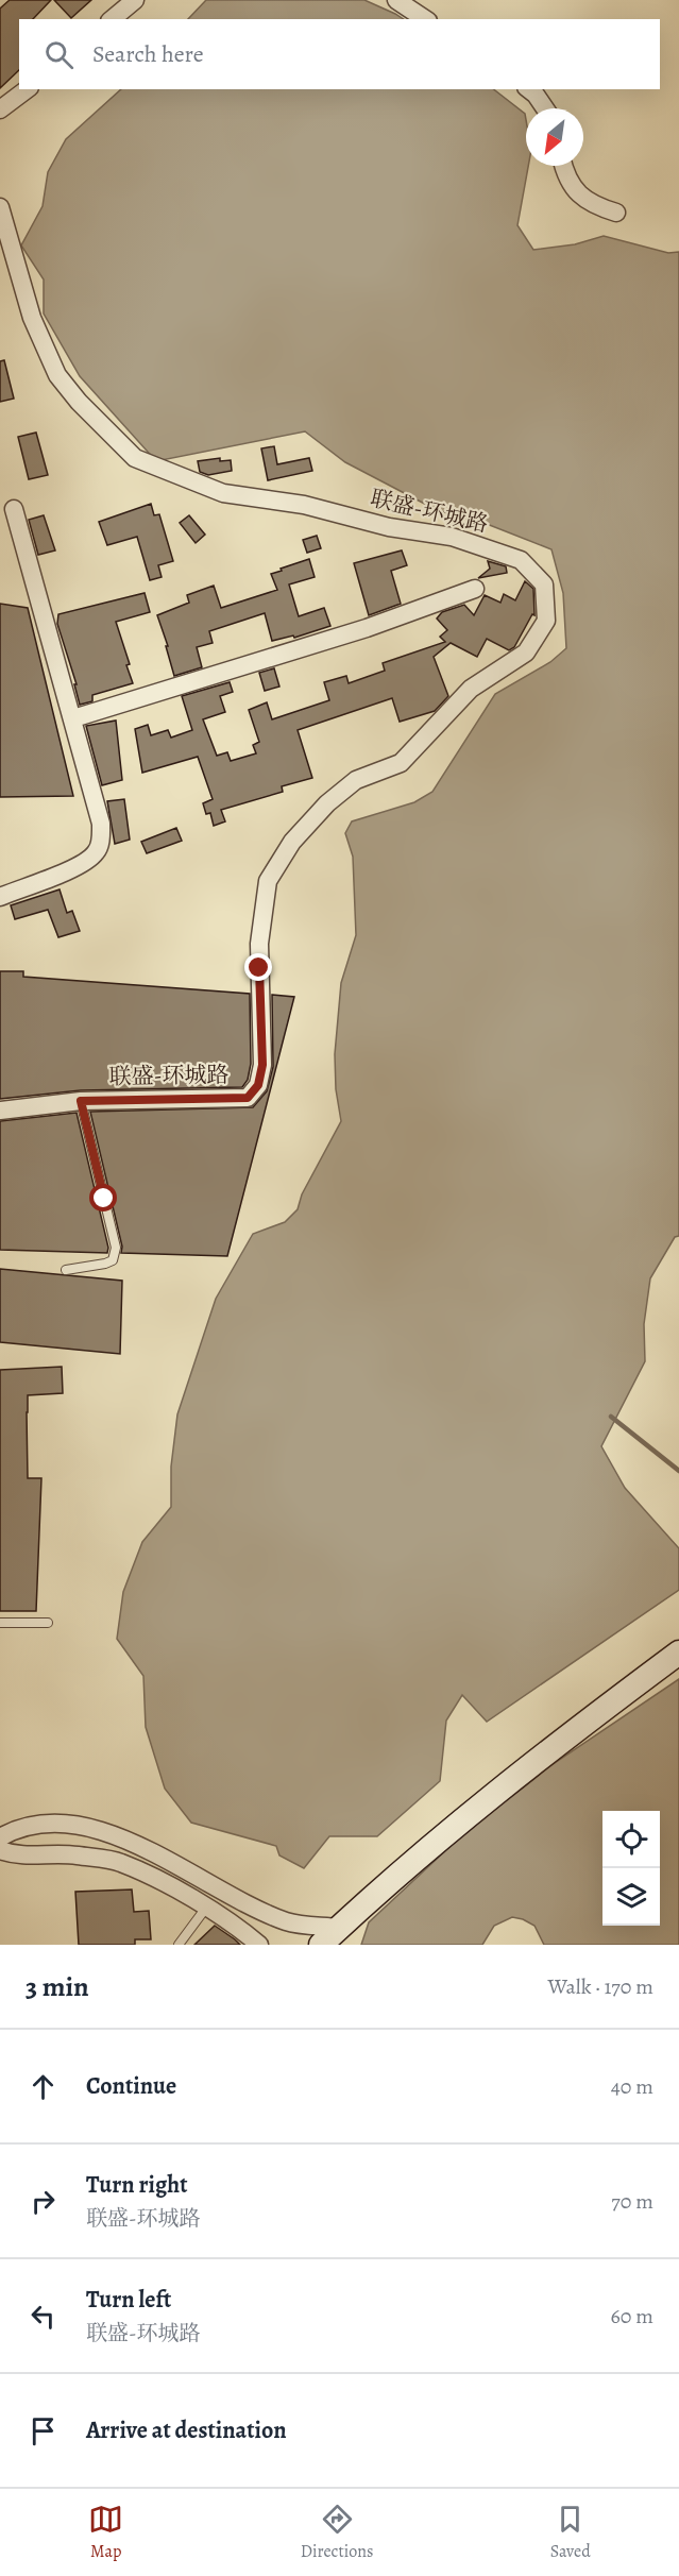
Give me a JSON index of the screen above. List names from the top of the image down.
{
  "streets": {
    "street": ["联盛-环城路"]
  },
  "north": "bottom left",
  "page": {
    "search": "Search here",
    "heading": ["3 min", "Walk · 170 m"],
    "list": [
      ["Continue", "40 m"],
      ["Turn right", "联盛-环城路", "70 m"],
      ["Turn left", "联盛-环城路", "60 m"],
      "Arrive at destination"
    ],
    "nav": ["Map", "Directions", "Saved"]
  }
}
